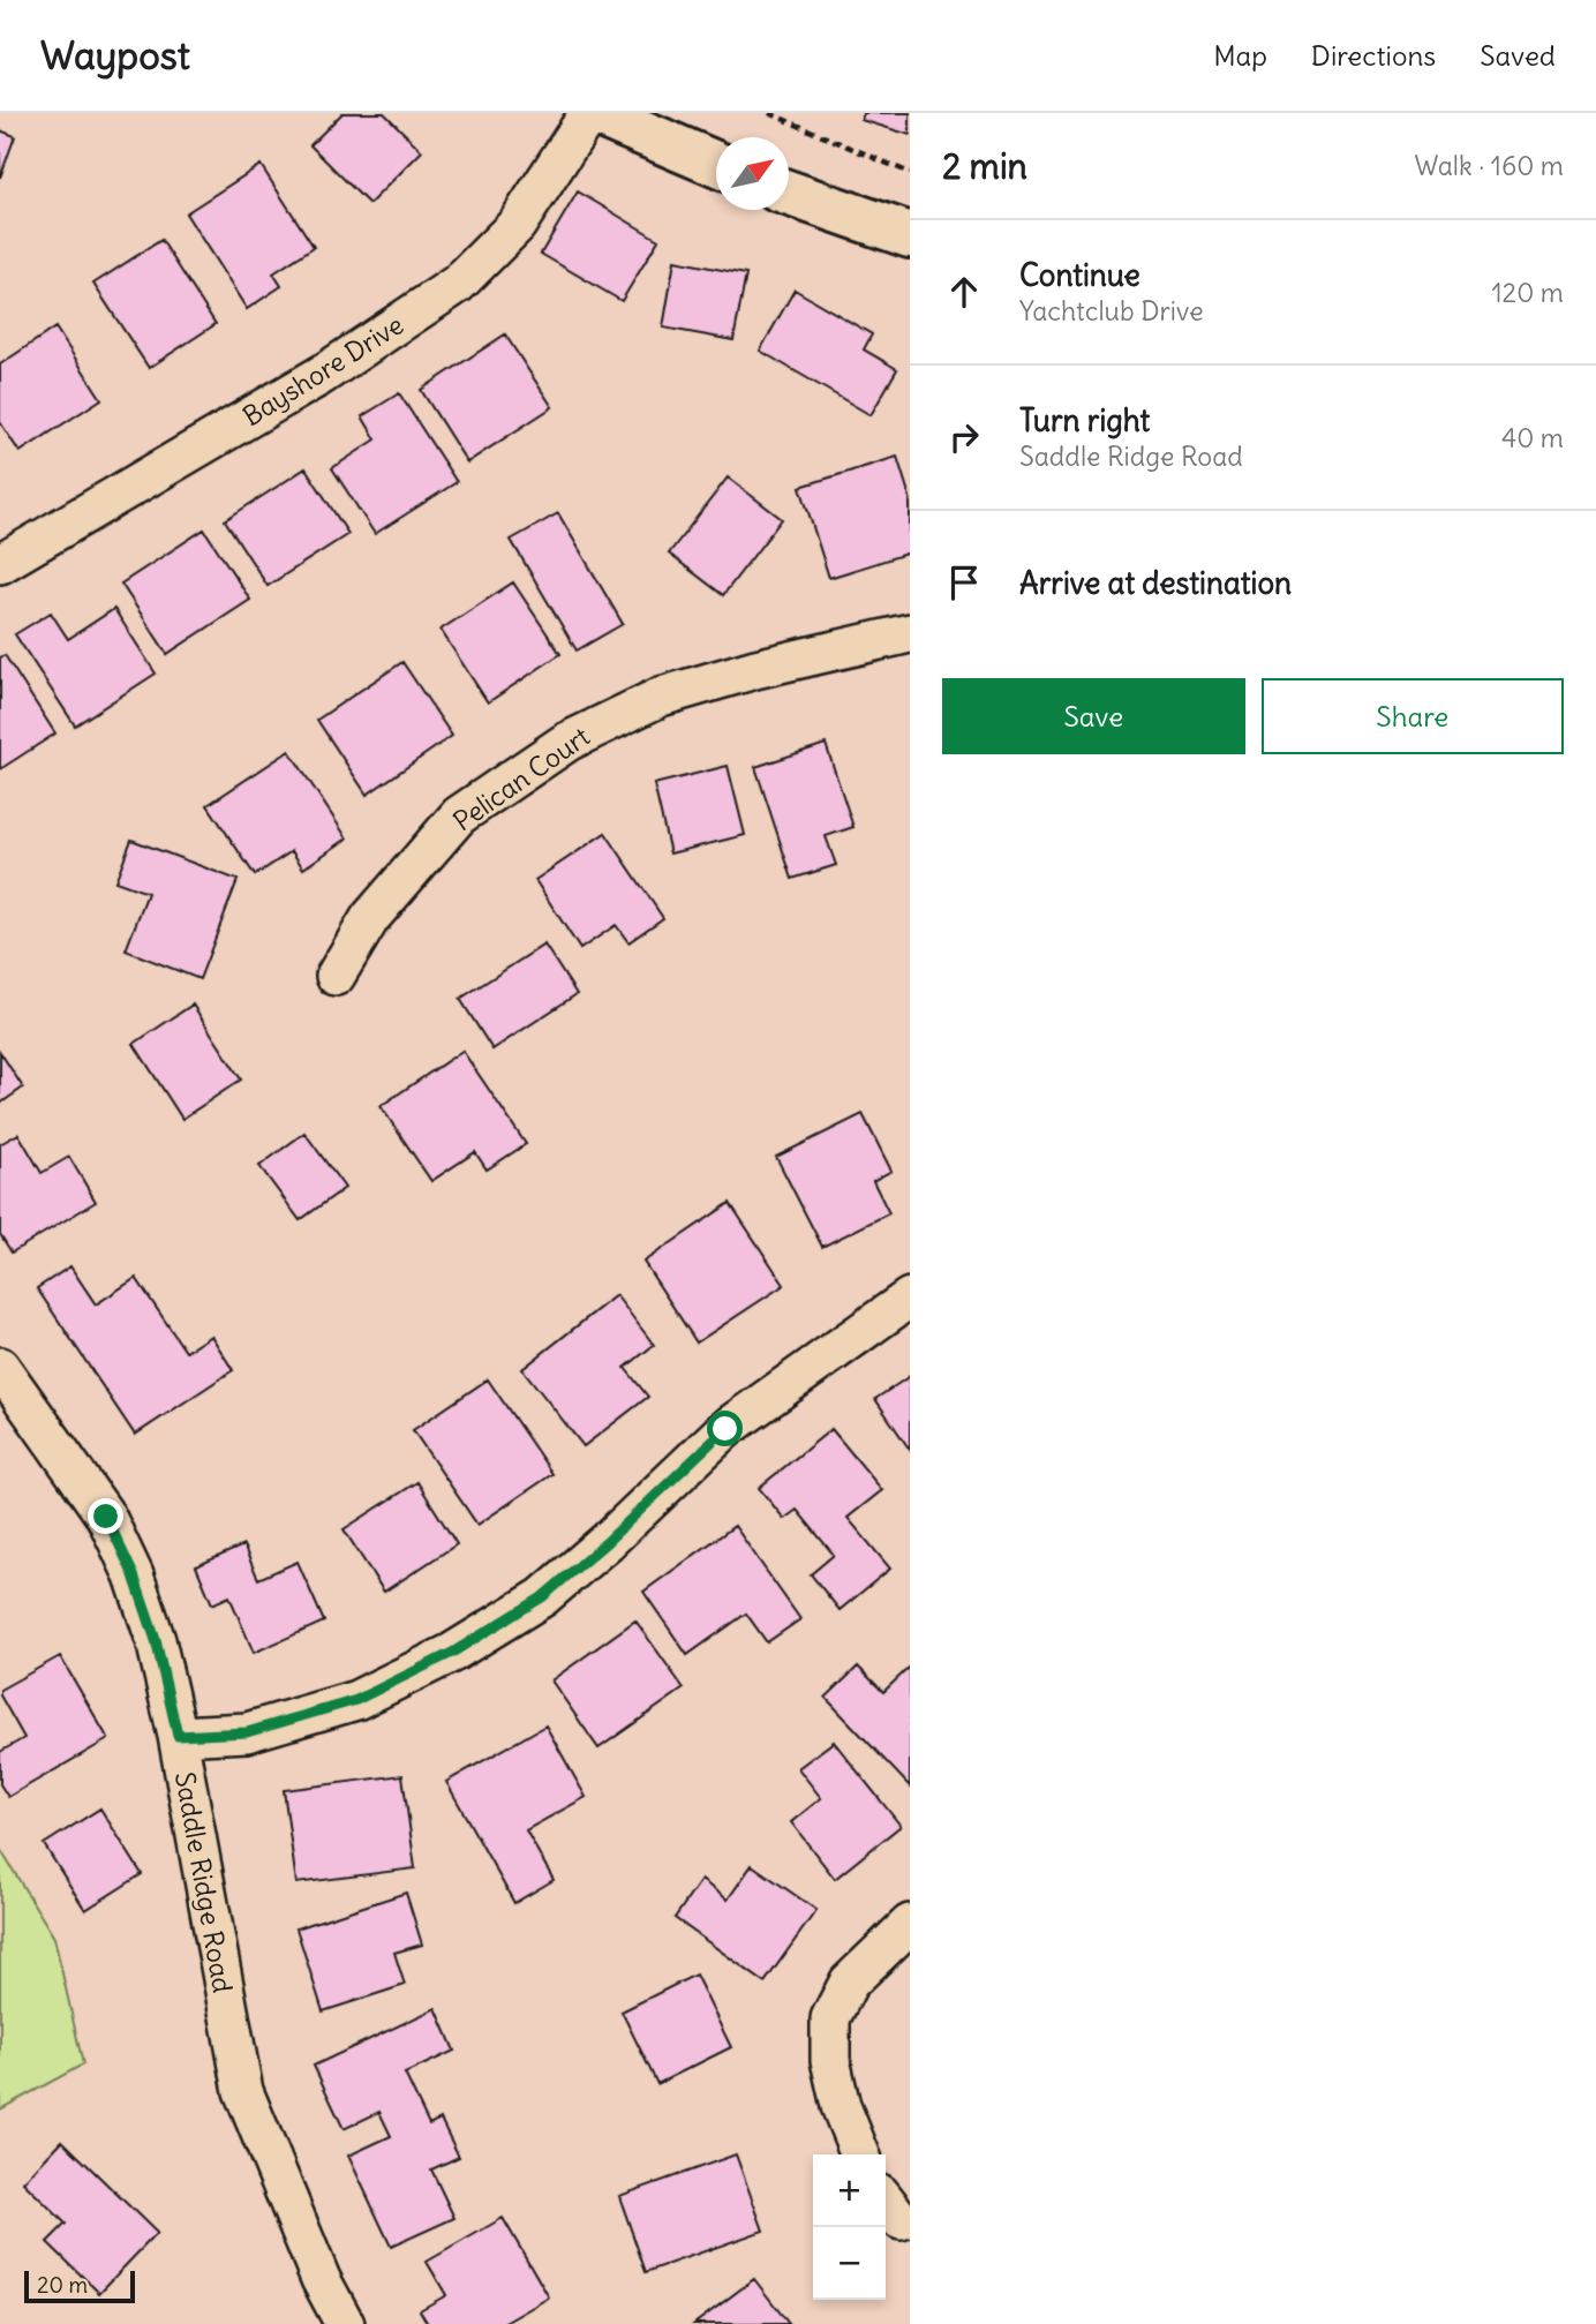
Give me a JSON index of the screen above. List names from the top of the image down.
{
  "streets": {
    "street": ["Bayshore Drive", "Pelican Court", "Saddle Ridge Road"]
  },
  "scale_bar": "20 m",
  "north": "top right",
  "page": {
    "header": "Waypost",
    "nav": ["Map", "Directions", "Saved"],
    "heading": ["2 min", "Walk · 160 m"],
    "list": [
      ["Continue", "Yachtclub Drive", "120 m"],
      ["Turn right", "Saddle Ridge Road", "40 m"],
      "Arrive at destination"
    ],
    "buttons": ["Save", "Share"],
    "map_buttons": ["+", "−"],
    "scale": "20 m"
  }
}
